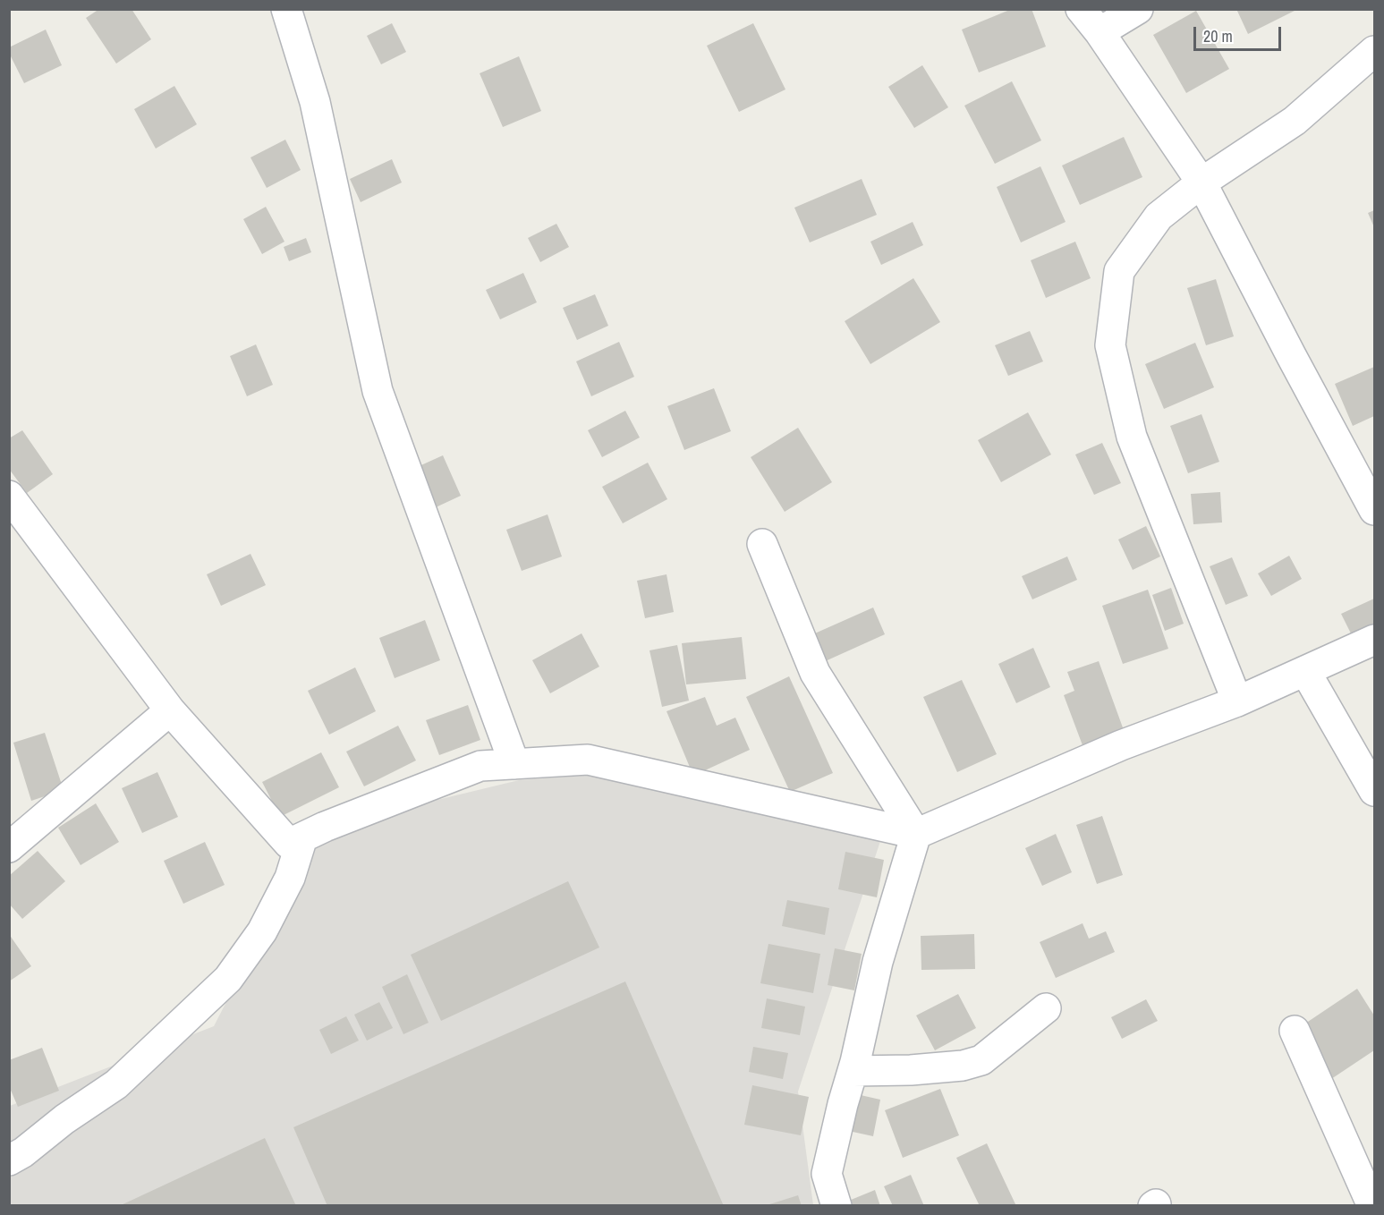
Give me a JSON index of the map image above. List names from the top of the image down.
{
  "scale_bar": "20 m"
}
